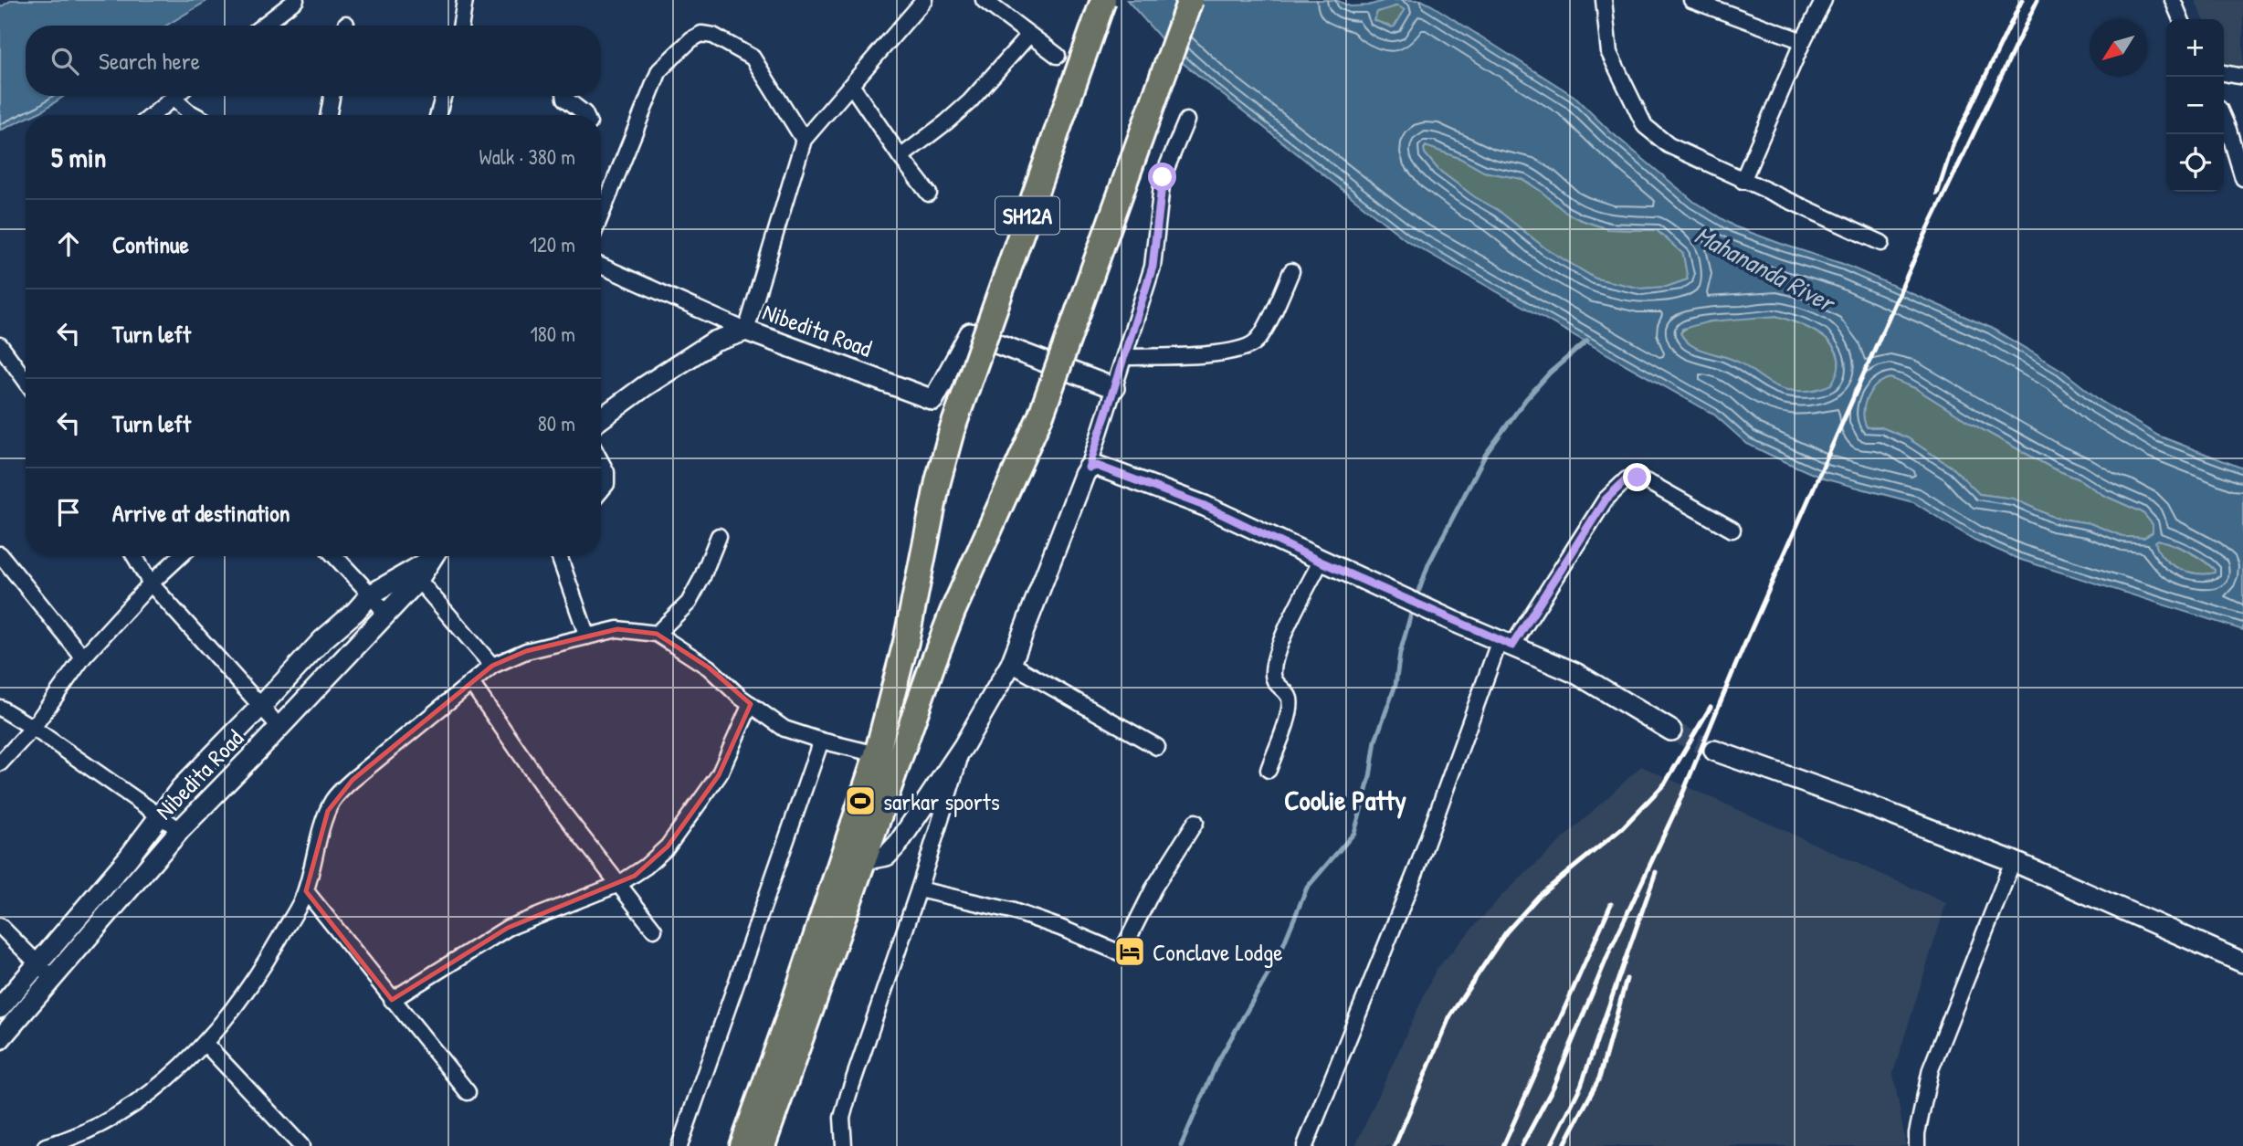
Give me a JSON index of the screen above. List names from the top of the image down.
{
  "streets": {
    "main road": ["SH12A"],
    "street": ["Nibedita Road"]
  },
  "districts": ["Coolie Patty"],
  "water": ["Mahananda River"],
  "places": {
    "sports": ["sarkar sports"],
    "hotel": ["Conclave Lodge"]
  },
  "north": "bottom left",
  "page": {
    "map_buttons": ["+", "−"],
    "search": "Search here",
    "heading": ["5 min", "Walk · 380 m"],
    "list": [
      ["Continue", "120 m"],
      ["Turn left", "180 m"],
      ["Turn left", "80 m"],
      "Arrive at destination"
    ]
  }
}
